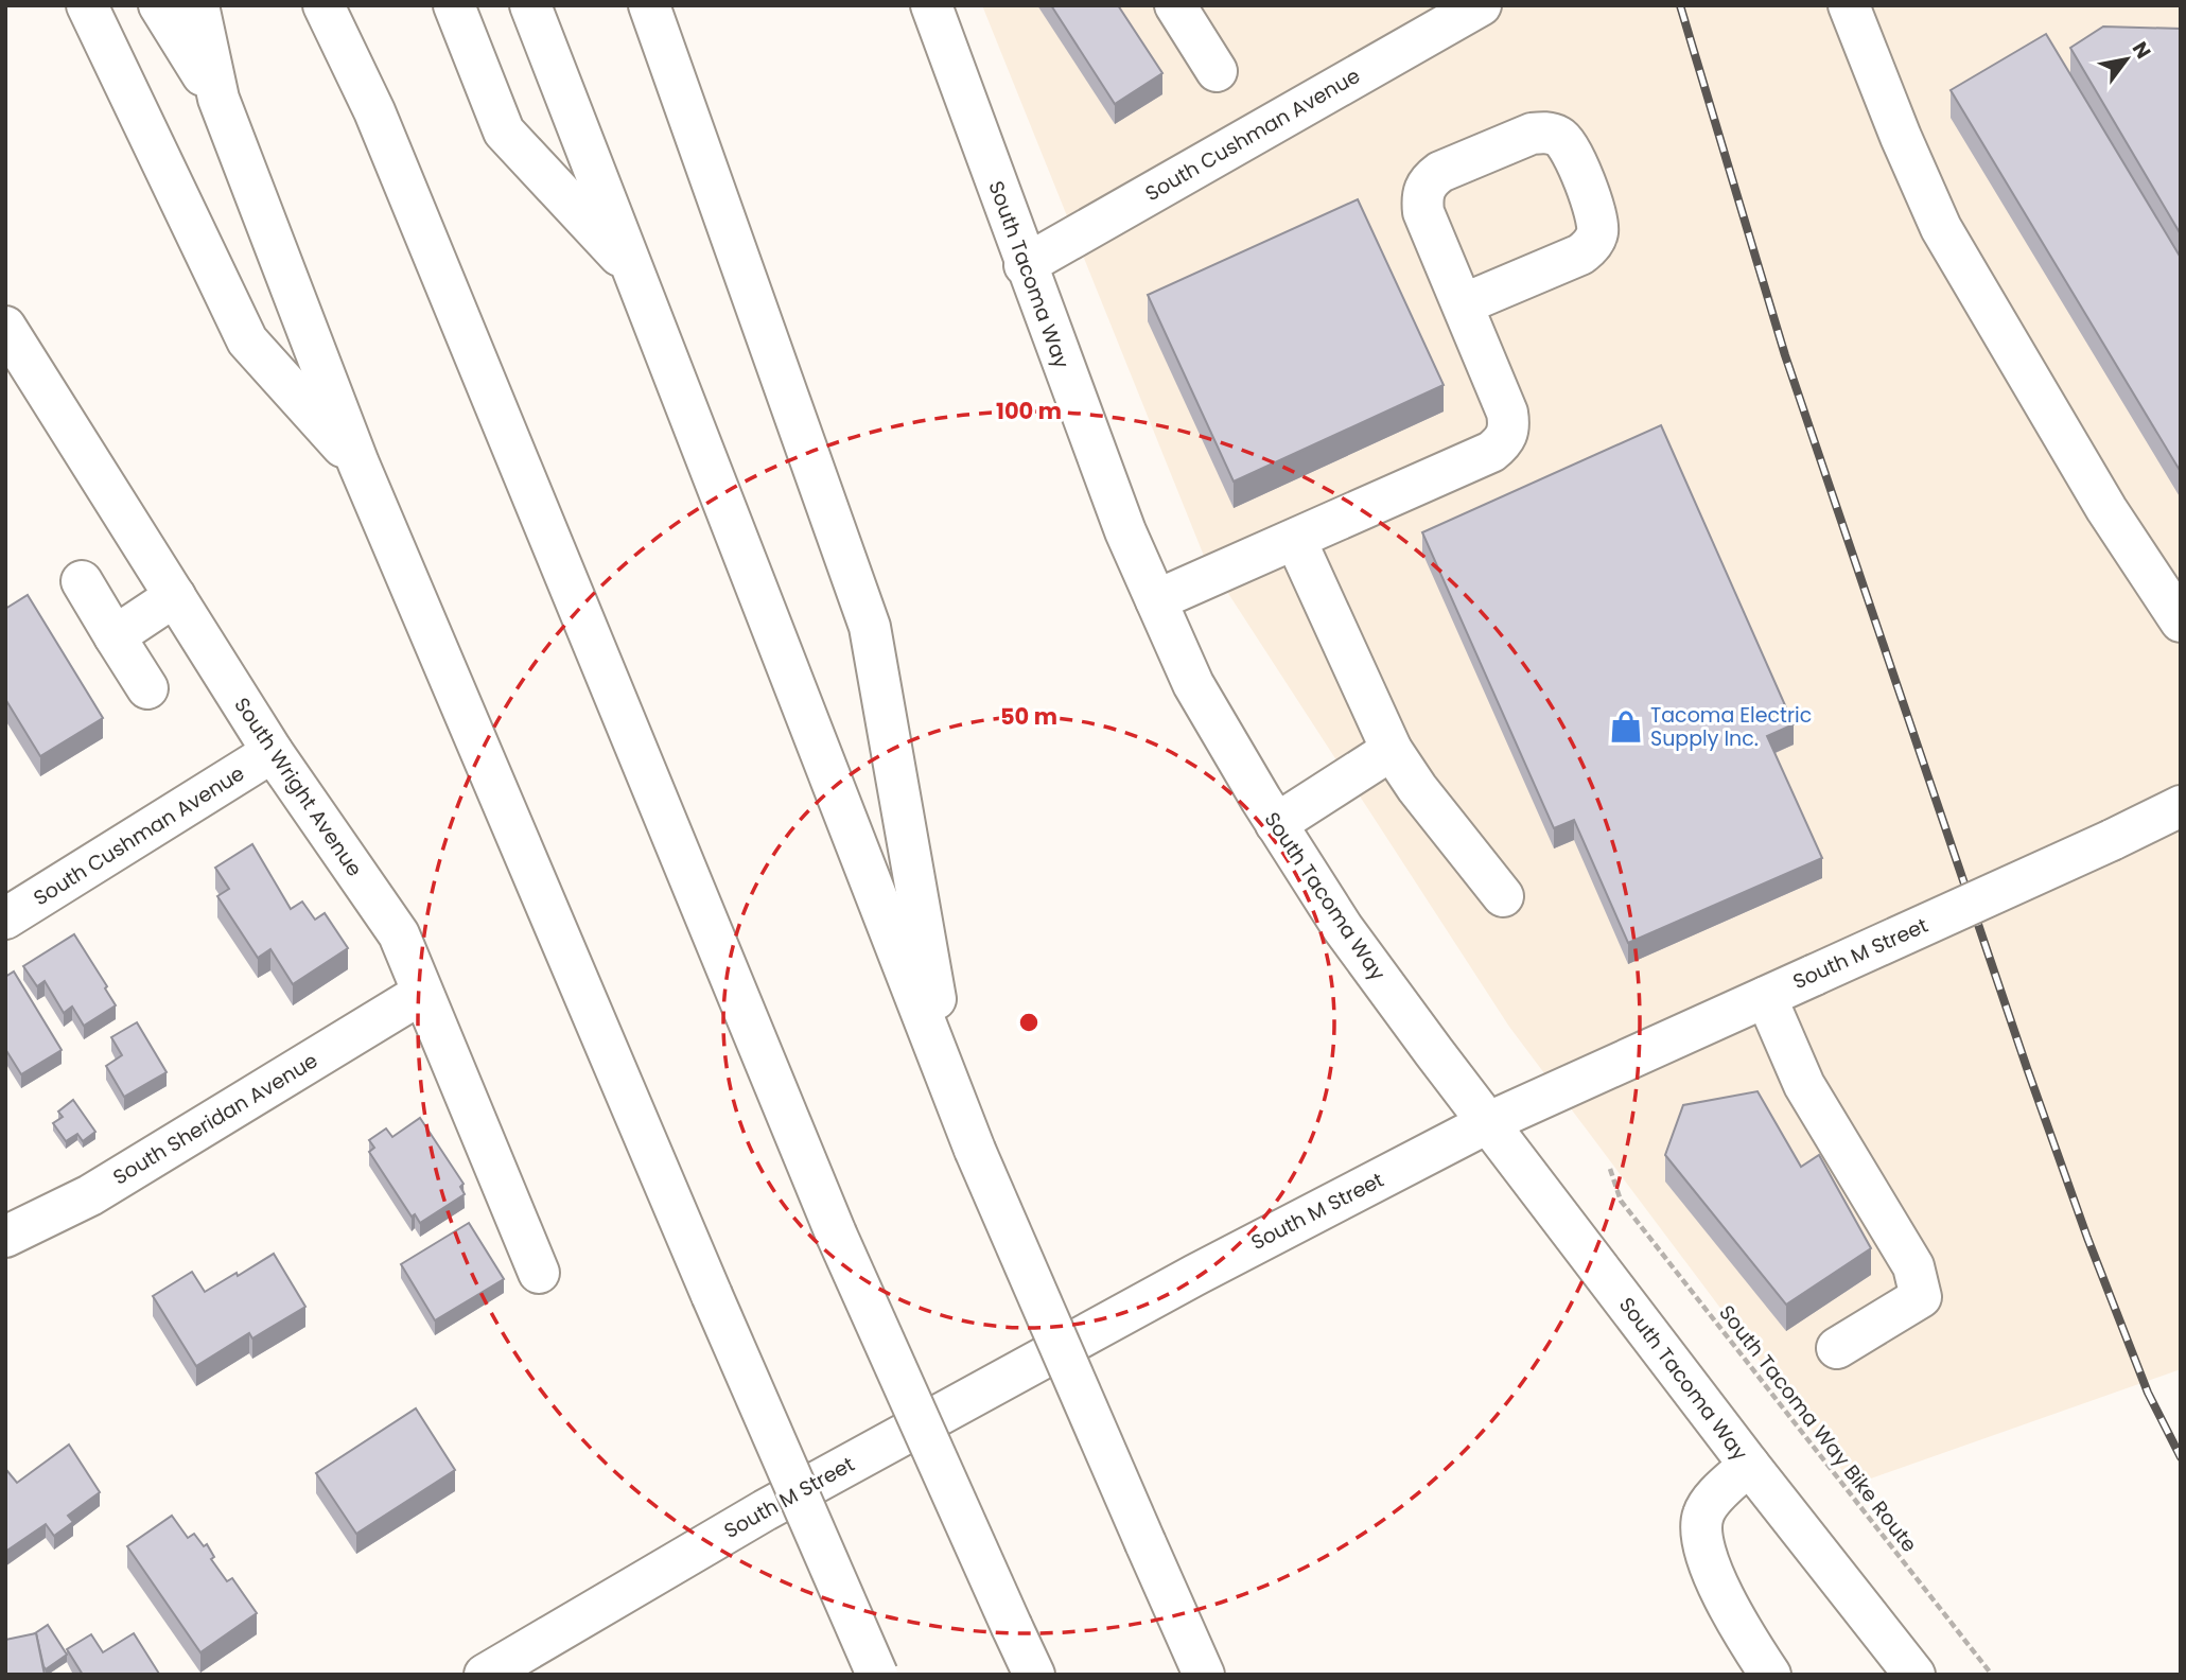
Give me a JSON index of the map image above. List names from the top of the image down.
{
  "streets": {
    "main road": [
      "South Cushman Avenue",
      "South Tacoma Way",
      "South Wright Avenue",
      "South M Street",
      "South Sheridan Avenue"
    ],
    "path": ["South Tacoma Way Bike Route"]
  },
  "crossings": [
    ["South Cushman Avenue", "South Tacoma Way"],
    ["South Cushman Avenue", "South Wright Avenue"],
    ["South Tacoma Way", "South M Street"],
    ["South Wright Avenue", "South Sheridan Avenue"]
  ],
  "places": {
    "shop": ["Tacoma Electric Supply Inc."]
  },
  "north": "top right",
  "rings": ["100 m", "50 m"]
}
